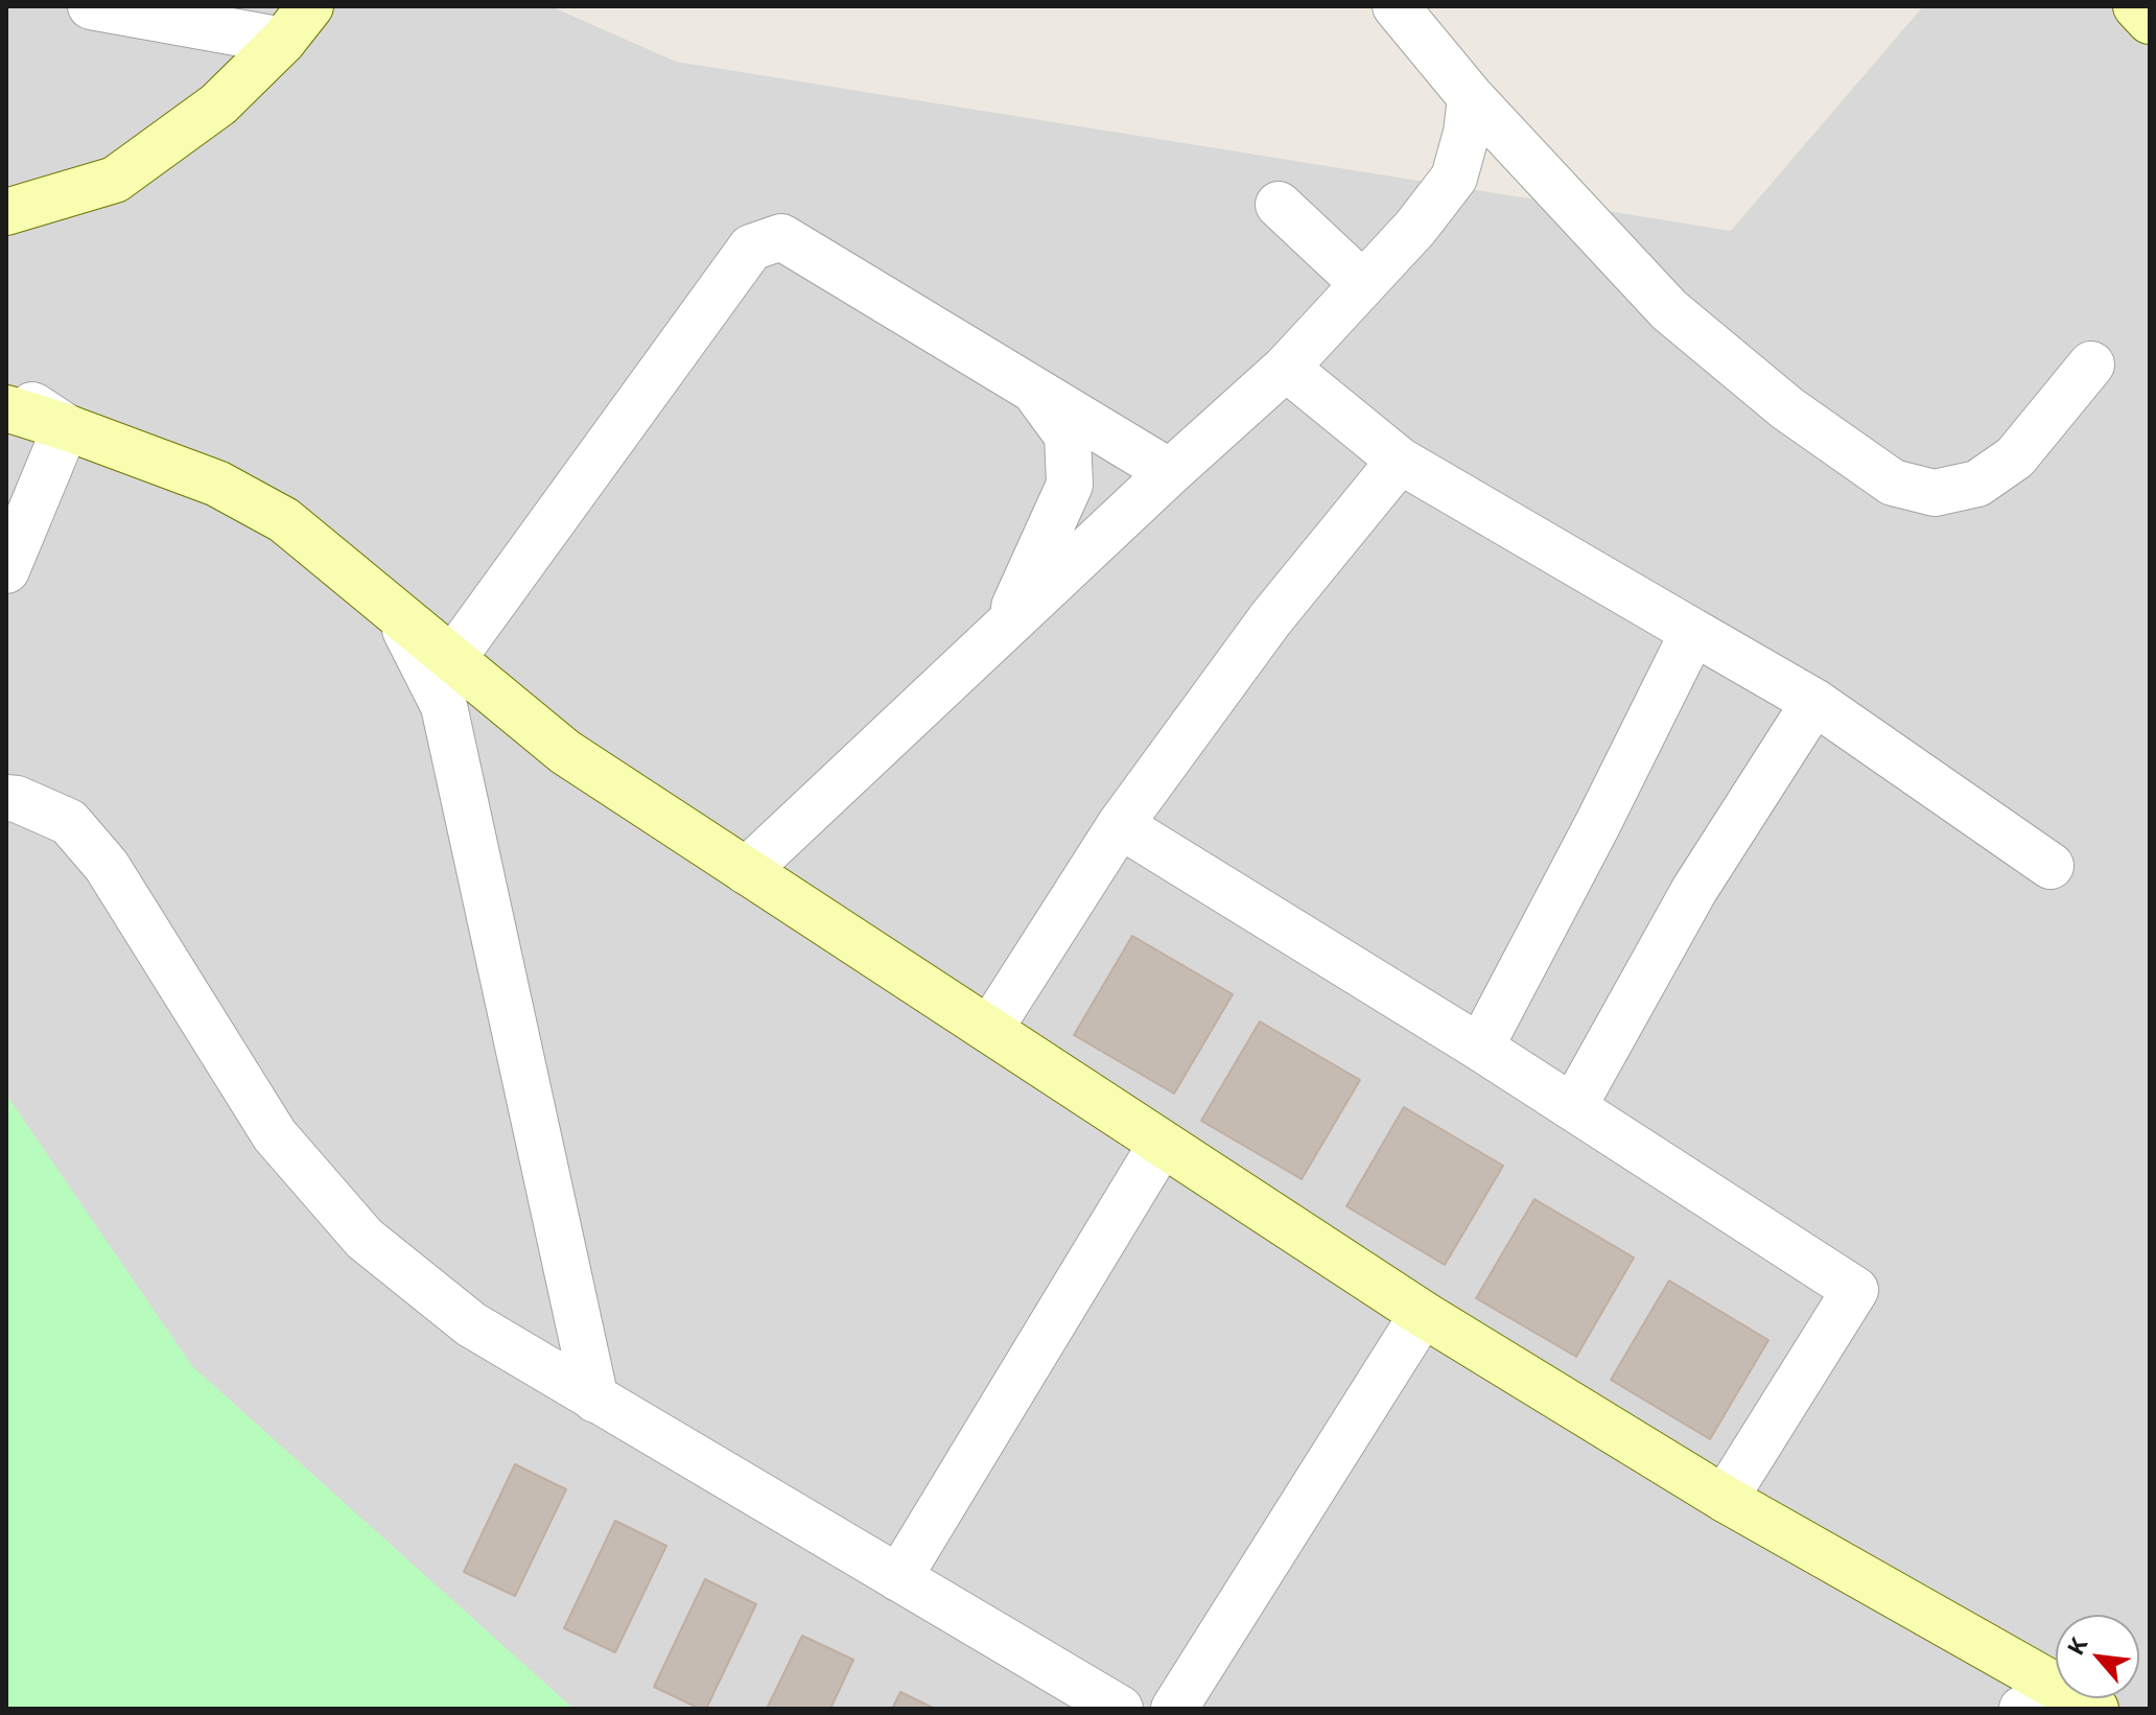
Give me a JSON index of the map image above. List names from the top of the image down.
{
  "north": "top left"
}
